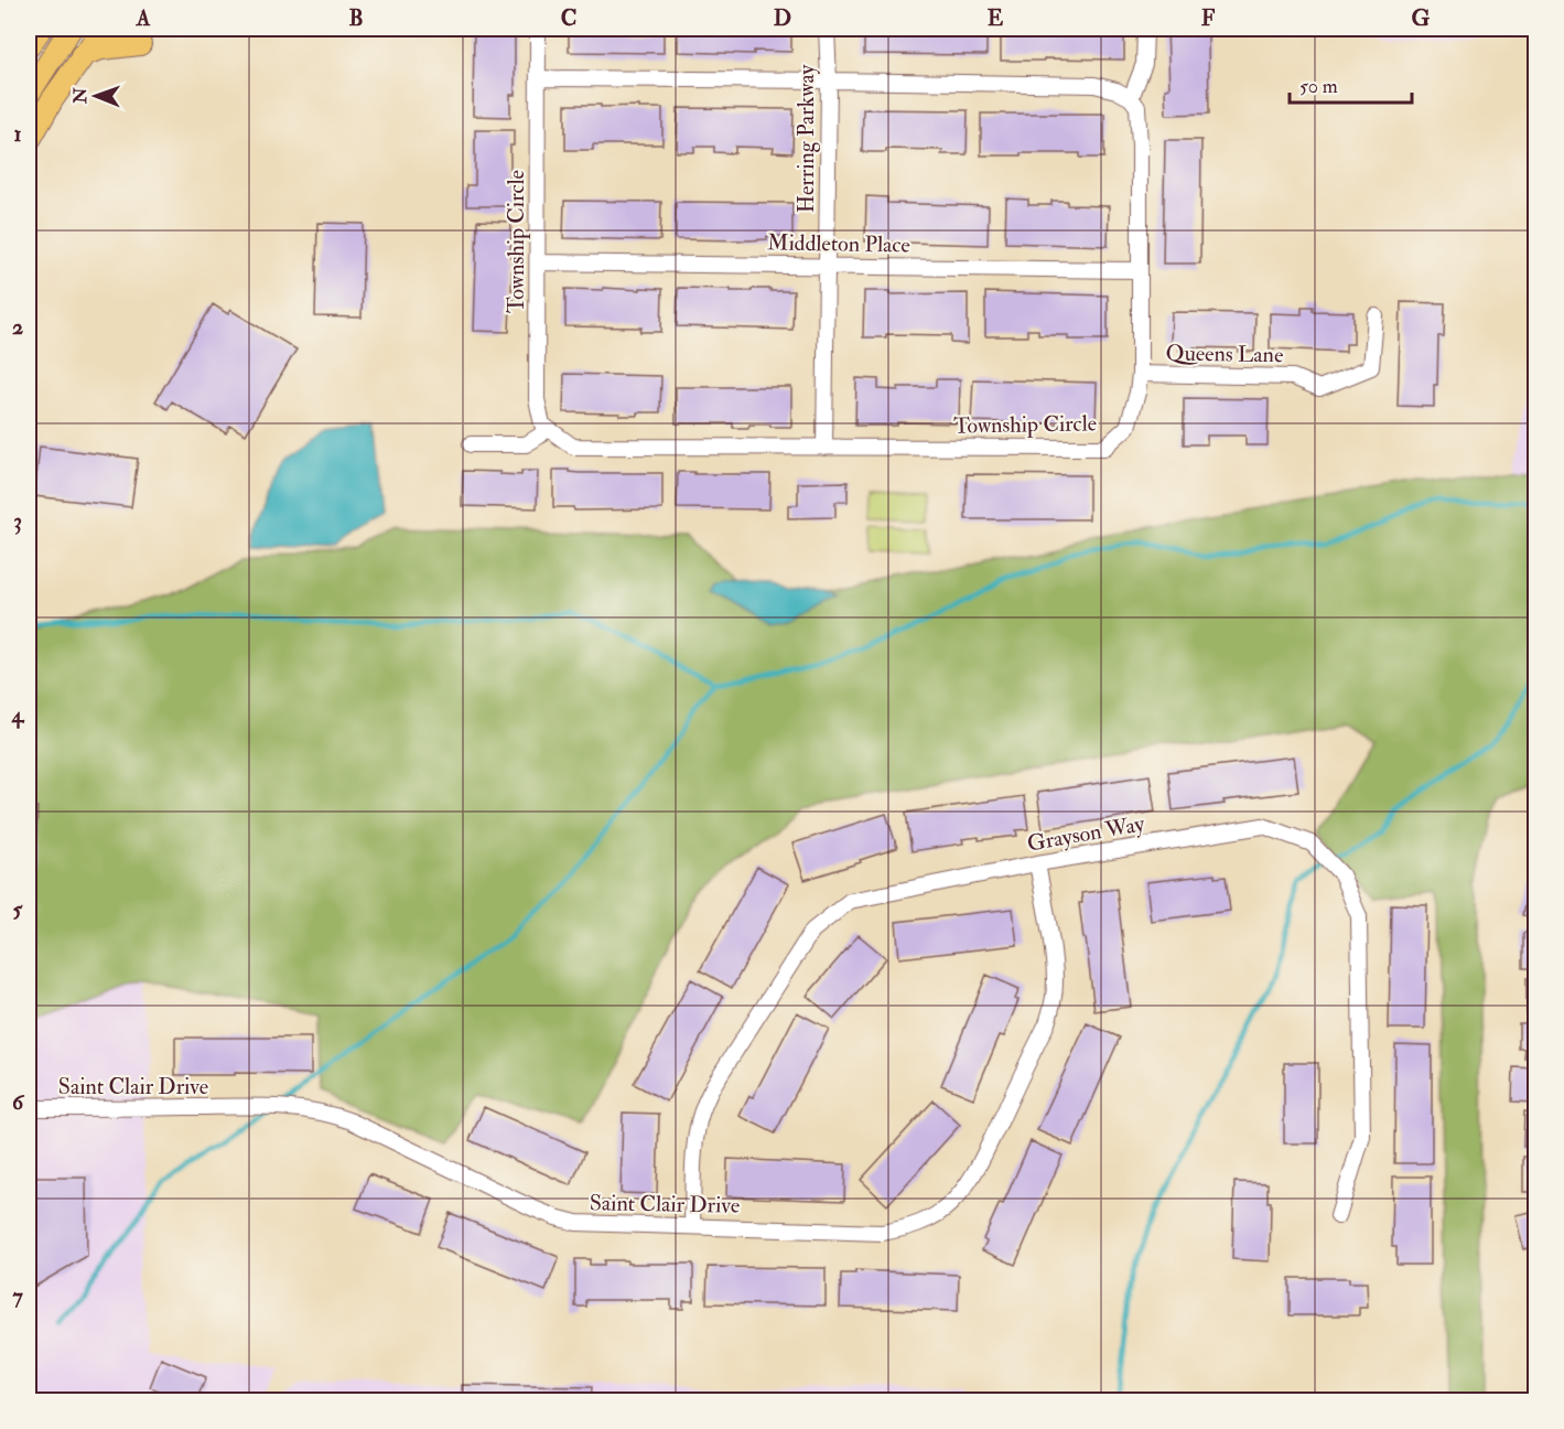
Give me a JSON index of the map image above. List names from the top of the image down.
{
  "streets": {
    "street": [
      "Herring Parkway",
      "Township Circle",
      "Middleton Place",
      "Queens Lane",
      "Grayson Way",
      "Saint Clair Drive"
    ]
  },
  "crossings": [
    ["Herring Parkway", "Township Circle"],
    ["Herring Parkway", "Middleton Place"],
    ["Township Circle", "Middleton Place"],
    ["Township Circle", "Queens Lane"],
    ["Grayson Way", "Saint Clair Drive"]
  ],
  "scale_bar": "50 m",
  "north": "left",
  "grid": {
    "columns": [
      "A",
      "B",
      "C",
      "D",
      "E",
      "F",
      "G"
    ],
    "rows": [
      "1",
      "2",
      "3",
      "4",
      "5",
      "6",
      "7"
    ]
  }
}
